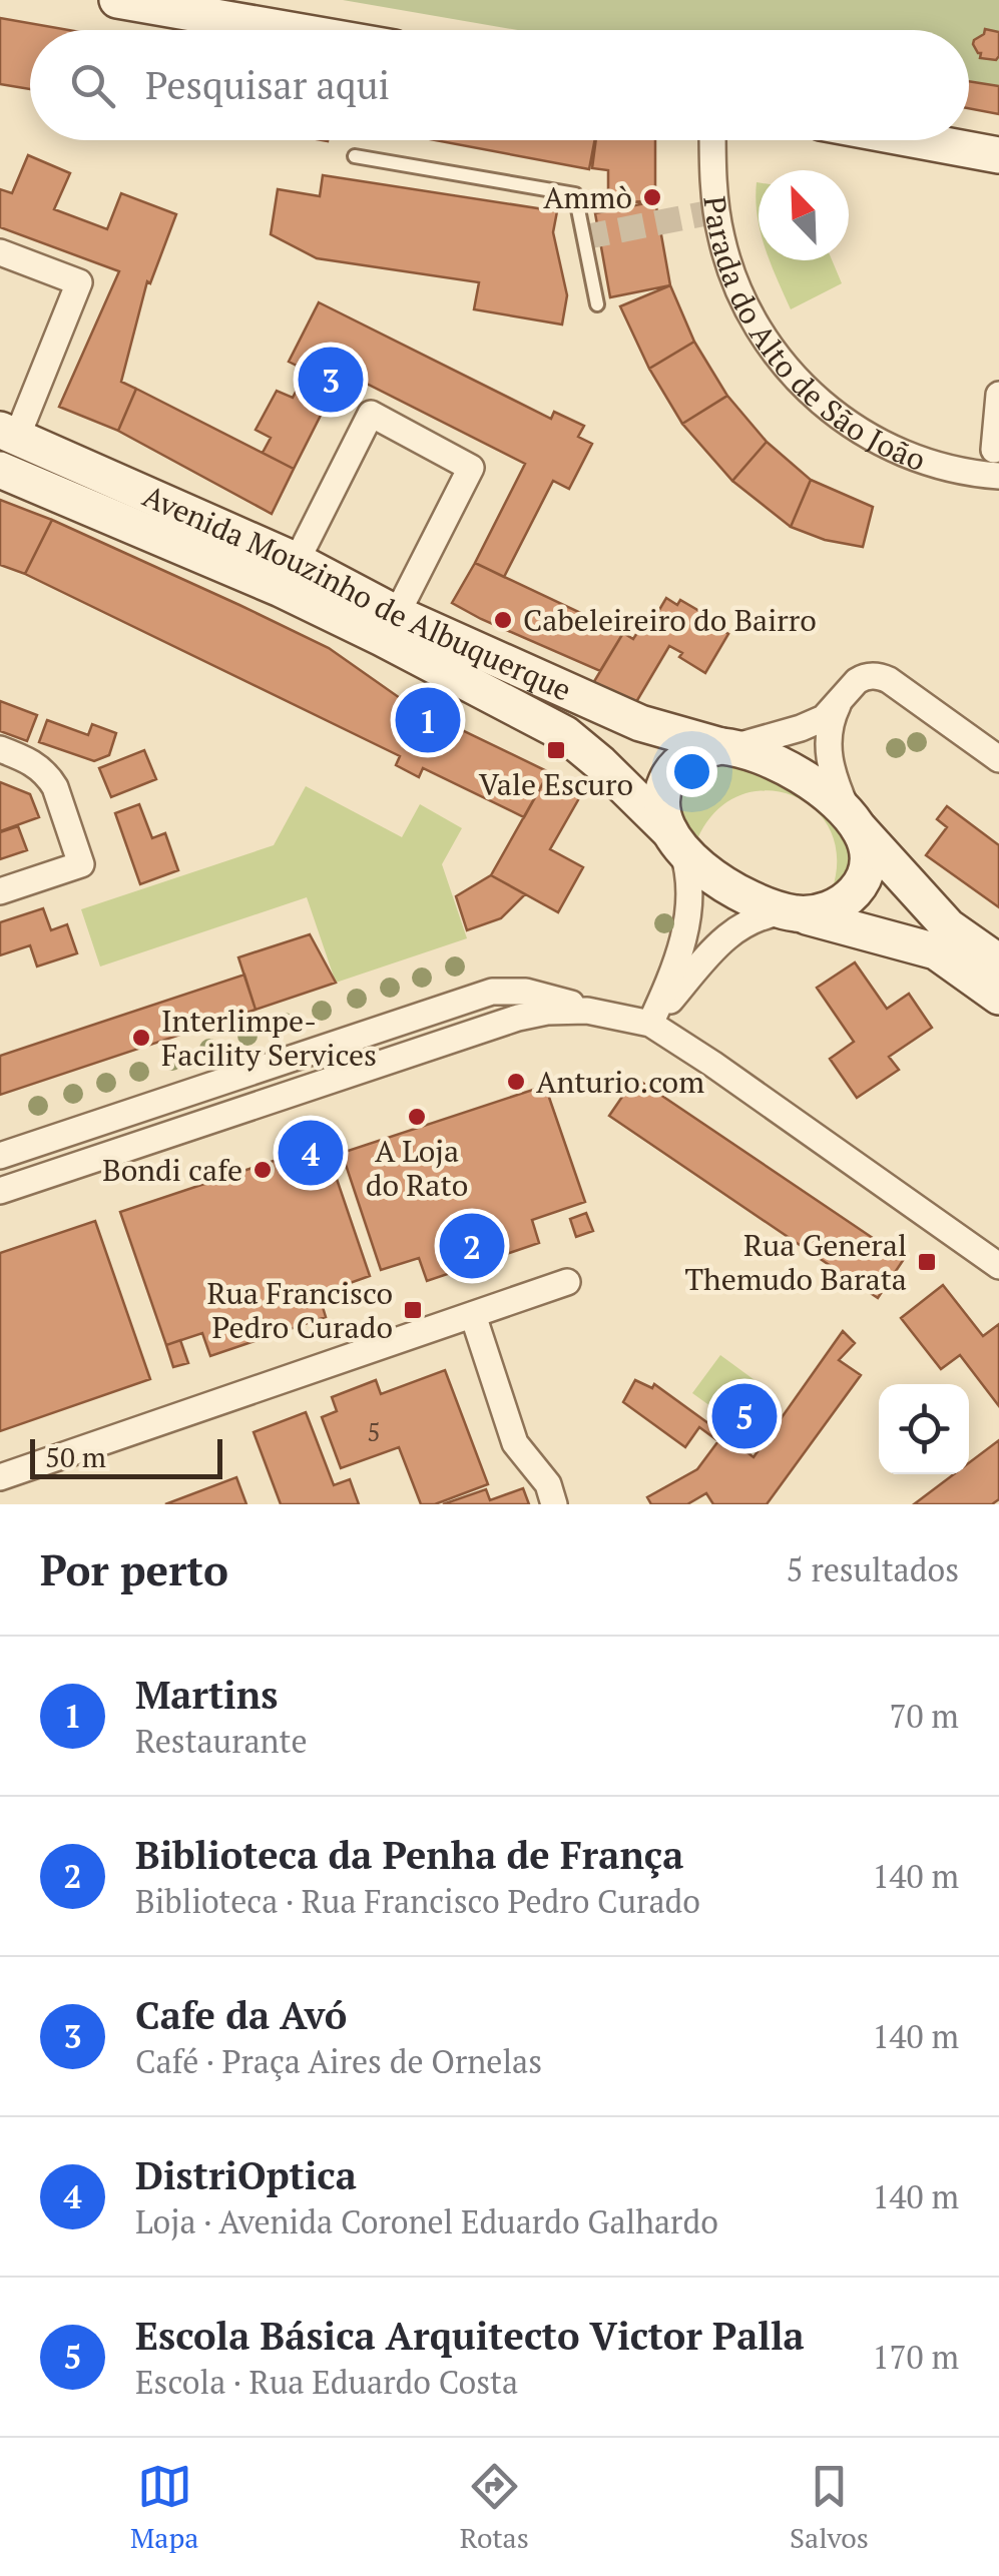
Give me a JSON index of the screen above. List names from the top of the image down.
{
  "streets": {
    "main road": ["Avenida Mouzinho de Albuquerque"],
    "street": ["Parada do Alto de São João"]
  },
  "places": {
    "other": [
      "Ammò",
      "Cabeleireiro do Bairro",
      "Interlimpe- Facility Services",
      "Anturio.com",
      "A Loja do Rato",
      "Bondi cafe"
    ],
    "transit": ["Vale Escuro", "Rua General Themudo Barata", "Rua Francisco Pedro Curado"]
  },
  "house_numbers": ["5"],
  "scale_bar": "50 m",
  "north": "top left",
  "page": {
    "search": "Pesquisar aqui",
    "pins": [
      "3",
      "1",
      "4",
      "2",
      "5"
    ],
    "scale": "50 m",
    "heading": ["Por perto", "5 resultados"],
    "list": [
      {
        "mark": "1",
        "name": "Martins",
        "note": "Restaurante",
        "value": "70 m"
      },
      {
        "mark": "2",
        "name": "Biblioteca da Penha de França",
        "note": "Biblioteca · Rua Francisco Pedro Curado",
        "value": "140 m"
      },
      {
        "mark": "3",
        "name": "Cafe da Avó",
        "note": "Café · Praça Aires de Ornelas",
        "value": "140 m"
      },
      {
        "mark": "4",
        "name": "DistriOptica",
        "note": "Loja · Avenida Coronel Eduardo Galhardo",
        "value": "140 m"
      },
      {
        "mark": "5",
        "name": "Escola Básica Arquitecto Victor Palla",
        "note": "Escola · Rua Eduardo Costa",
        "value": "170 m"
      }
    ],
    "nav": ["Mapa", "Rotas", "Salvos"]
  }
}
